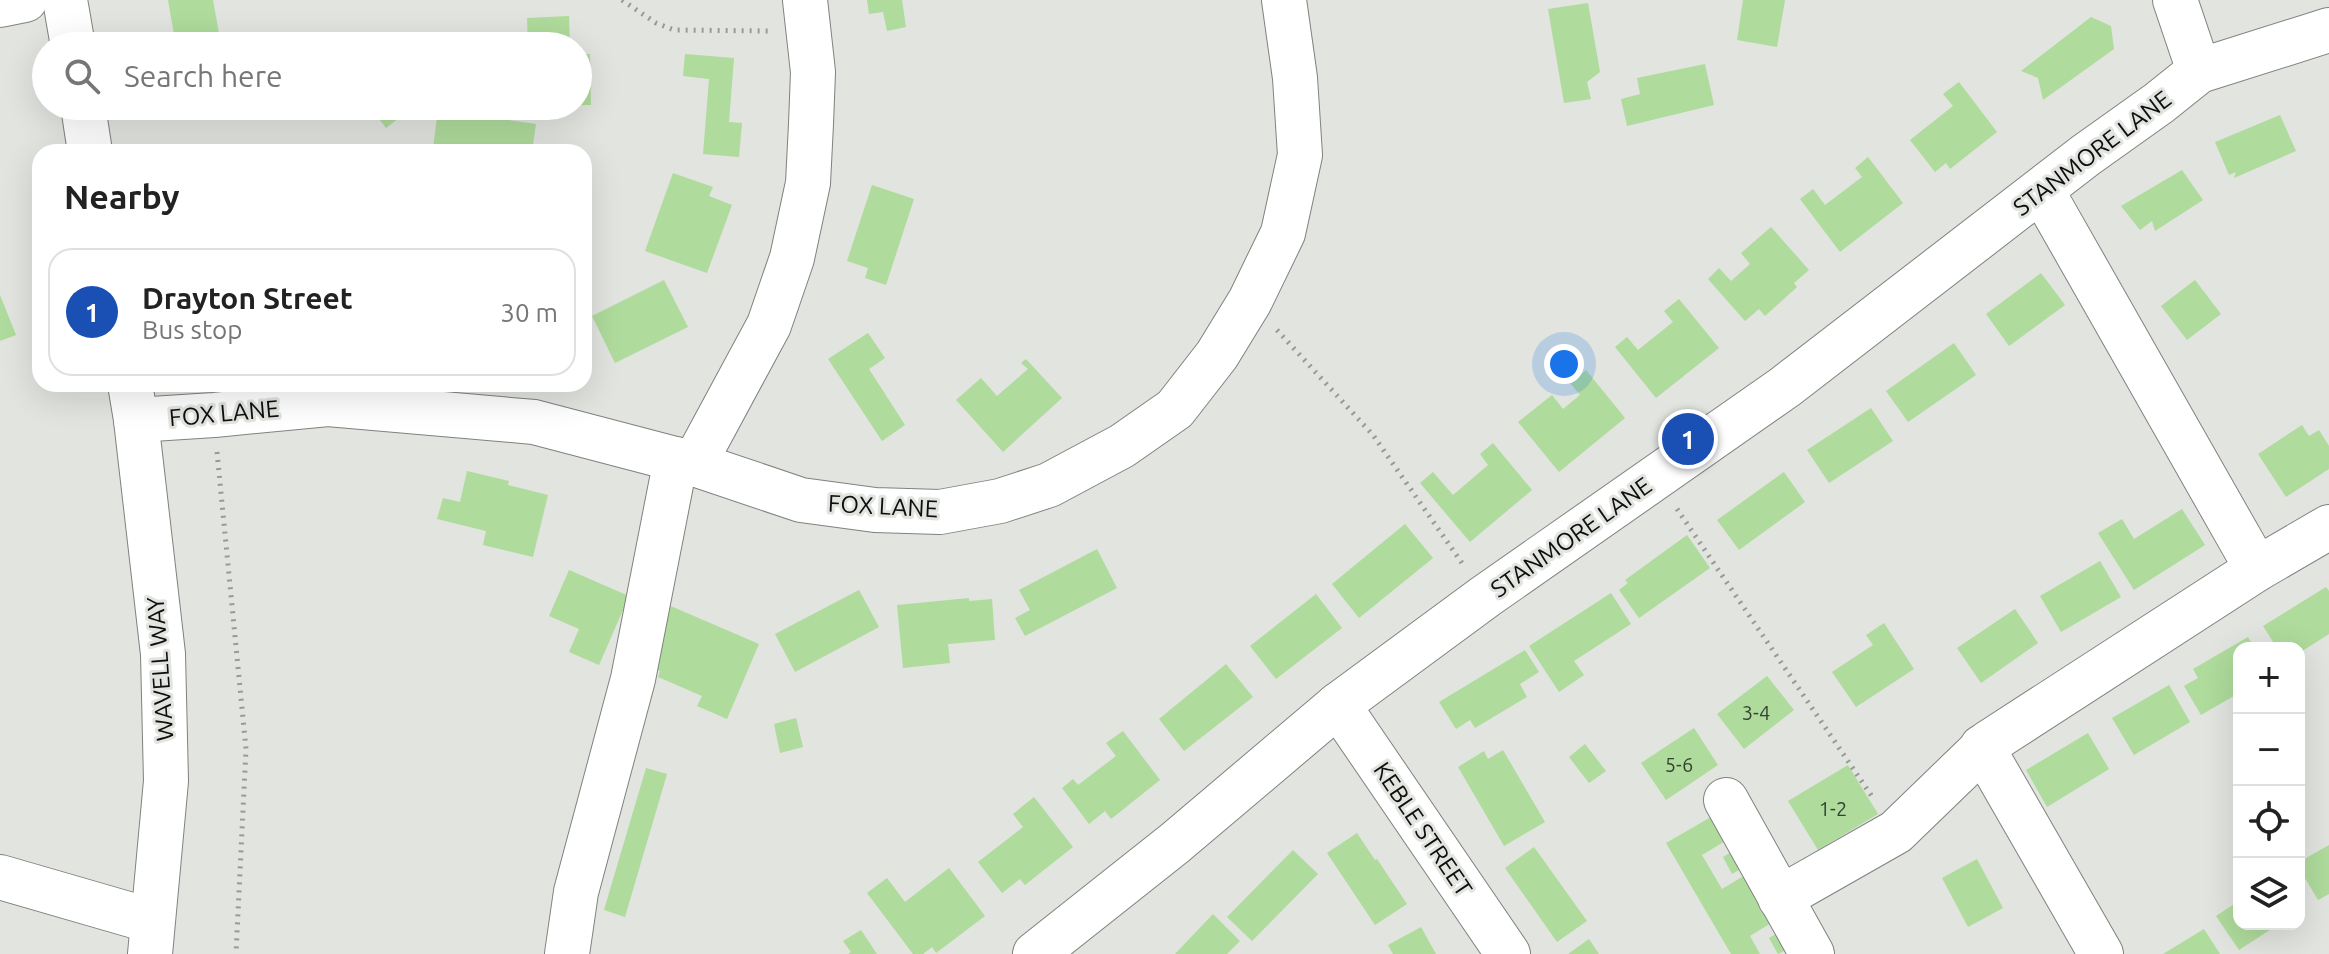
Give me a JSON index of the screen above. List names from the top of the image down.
{
  "streets": {
    "street": [
      "STANMORE LANE",
      "FOX LANE",
      "WAVELL WAY",
      "KEBLE STREET"
    ]
  },
  "crossings": [
    ["STANMORE LANE", "KEBLE STREET"],
    ["FOX LANE", "WAVELL WAY"]
  ],
  "house_numbers": ["3-4", "5-6", "1-2"],
  "page": {
    "search": "Search here",
    "heading": "Nearby",
    "list": [
      {
        "mark": "1",
        "name": "Drayton Street",
        "note": "Bus stop",
        "value": "30 m"
      }
    ],
    "pins": "1",
    "map_buttons": ["+", "−"]
  }
}
